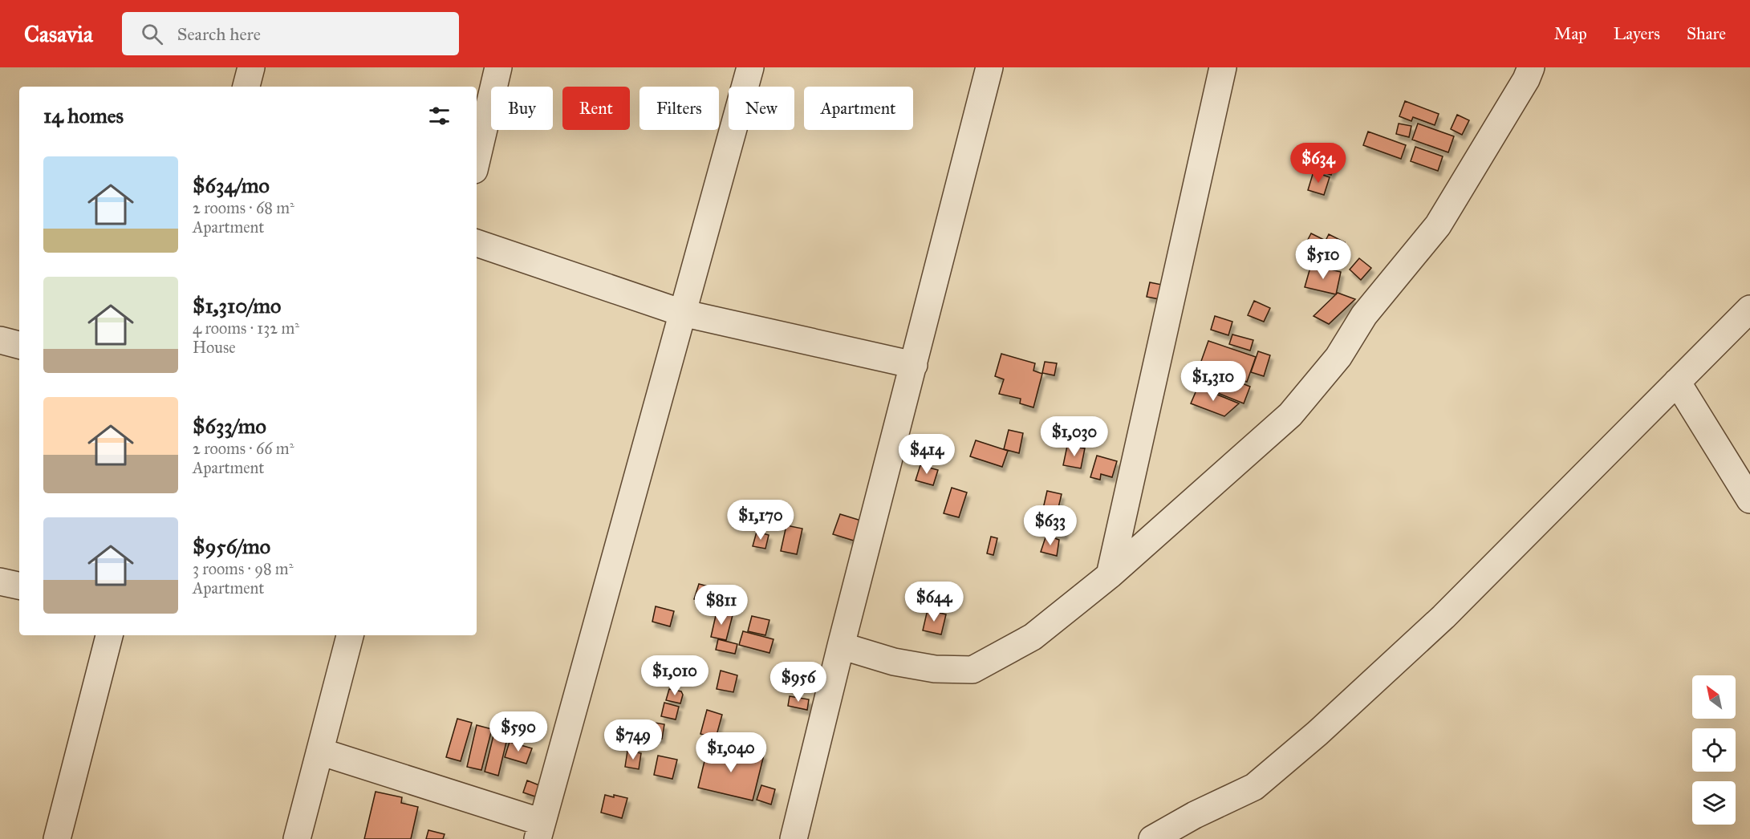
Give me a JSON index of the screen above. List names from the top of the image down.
{
  "north": "top left",
  "page": {
    "header": "Casavia",
    "search": "Search here",
    "nav": ["Map", "Layers", "Share"],
    "chip": [
      "Buy",
      "Rent",
      "Filters",
      "New",
      "Apartment"
    ],
    "heading": "14 homes",
    "price": [
      "$634",
      "$510",
      "$1,310",
      "$1,030",
      "$414",
      "$1,170",
      "$633",
      "$644",
      "$811",
      "$1,010",
      "$956",
      "$590",
      "$749",
      "$1,040"
    ],
    "list": [
      {
        "name": "$634/mo",
        "note": "2 rooms · 68 m² · Apartment"
      },
      {
        "name": "$1,310/mo",
        "note": "4 rooms · 132 m² · House"
      },
      {
        "name": "$633/mo",
        "note": "2 rooms · 66 m² · Apartment"
      },
      {
        "name": "$956/mo",
        "note": "3 rooms · 98 m² · Apartment"
      }
    ]
  }
}
